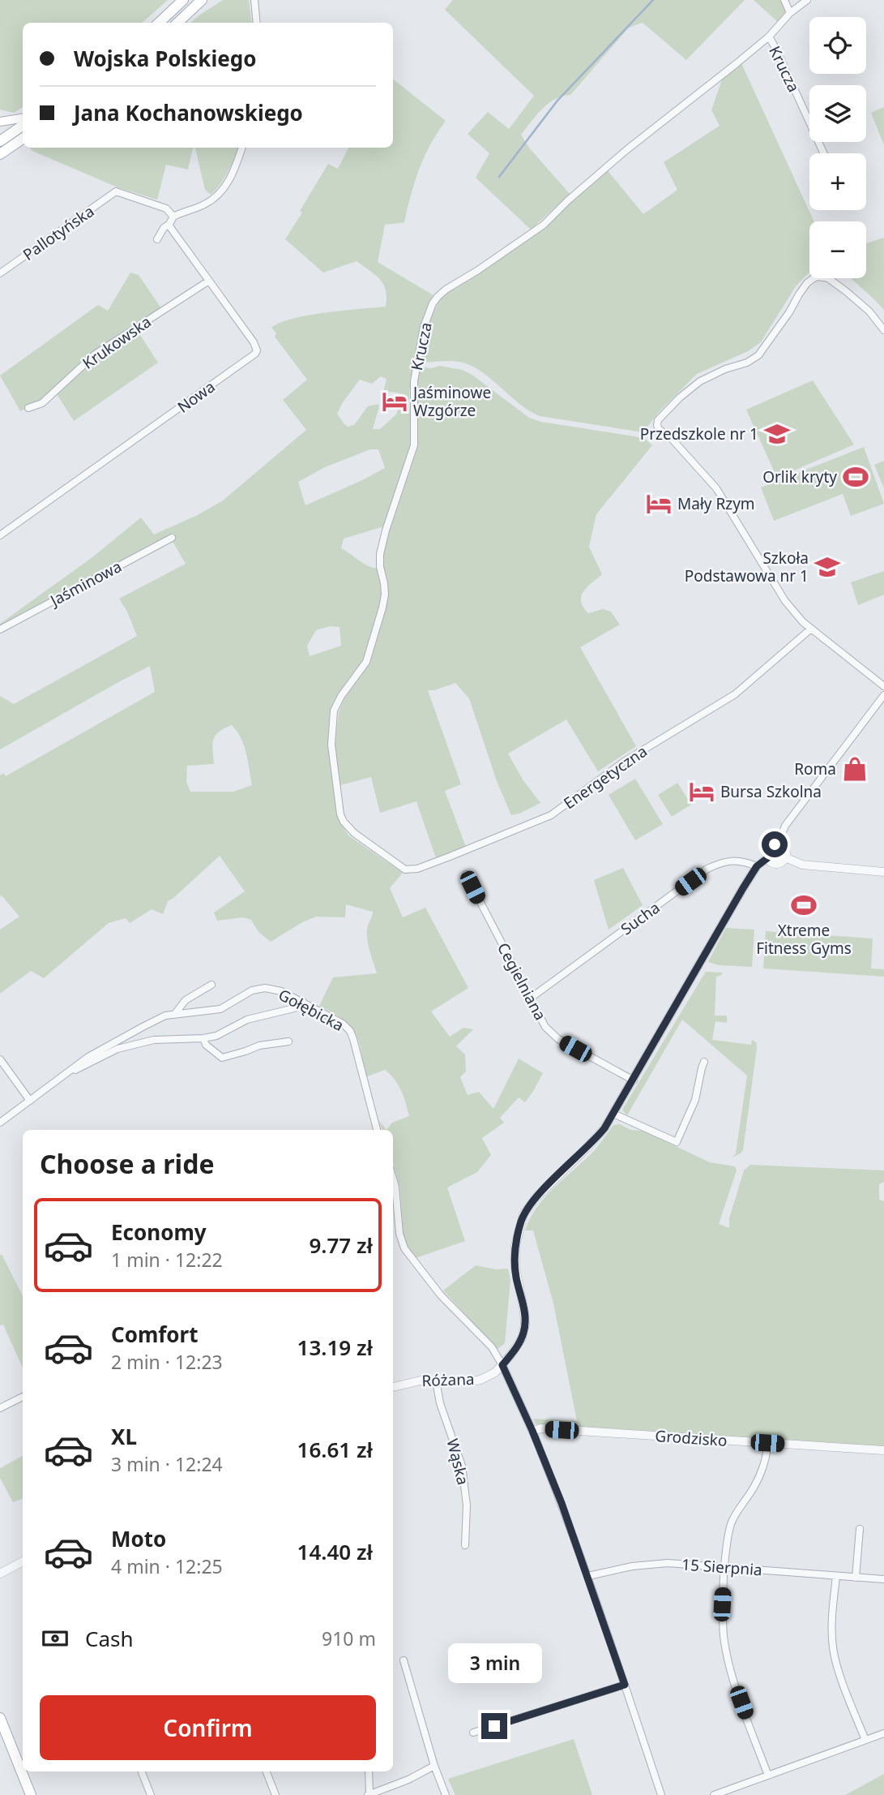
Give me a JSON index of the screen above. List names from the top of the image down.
{
  "streets": {
    "street": [
      "Krucza",
      "Pallotyńska",
      "Krukowska",
      "Nowa",
      "Jaśminowa",
      "Energetyczna",
      "Sucha",
      "Cegielniana",
      "Gołębicka",
      "Różana",
      "Grodzisko",
      "Wąska",
      "15 Sierpnia"
    ]
  },
  "crossings": [
    ["Krucza", "Energetyczna"],
    ["Krukowska", "Nowa"],
    ["Sucha", "Cegielniana"],
    ["Różana", "Wąska"]
  ],
  "places": {
    "hotel": ["Jaśminowe Wzgórze", "Mały Rzym", "Bursa Szkolna"],
    "school or university": ["Przedszkole nr 1", "Szkoła Podstawowa nr 1"],
    "sports": ["Orlik kryty", "Xtreme Fitness Gyms"],
    "shop": ["Roma"]
  },
  "page": {
    "map_buttons": ["+", "−"],
    "banner": ["Wojska Polskiego", "Jana Kochanowskiego"],
    "heading": "Choose a ride",
    "list": [
      {
        "name": "Economy",
        "note": "1 min · 12:22",
        "value": "9.77 zł"
      },
      {
        "name": "Comfort",
        "note": "2 min · 12:23",
        "value": "13.19 zł"
      },
      {
        "name": "XL",
        "note": "3 min · 12:24",
        "value": "16.61 zł"
      },
      {
        "name": "Moto",
        "note": "4 min · 12:25",
        "value": "14.40 zł"
      }
    ],
    "pay": ["Cash", "910 m"],
    "bubble": "3 min",
    "buttons": "Confirm"
  }
}
